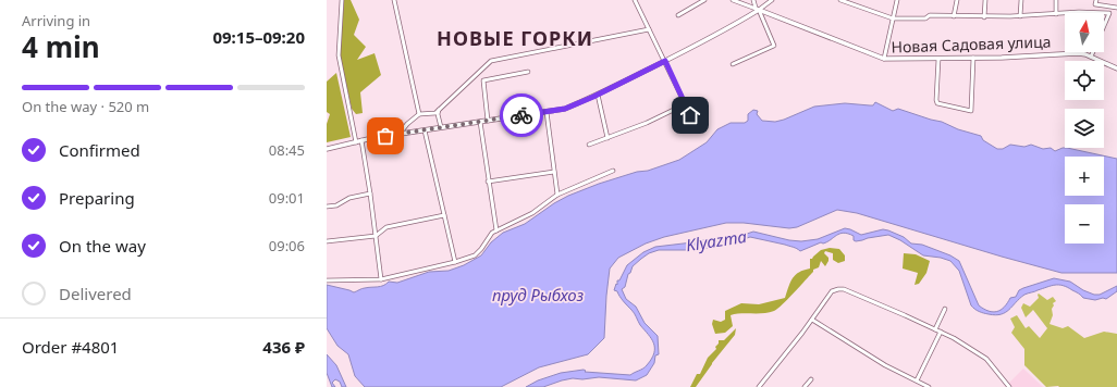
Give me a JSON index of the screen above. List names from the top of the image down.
{
  "streets": {
    "street": ["Новая Садовая улица"]
  },
  "districts": ["НОВЫЕ ГОРКИ"],
  "water": ["Klyazma", "пруд Рыбхоз"],
  "north": "top",
  "page": {
    "heading": ["4 min", "Arriving in", "09:15–09:20"],
    "panel": ["Order #4801", "436 ₽"],
    "map_buttons": ["+", "−"],
    "bar": "On the way · 520 m",
    "list": [
      ["Confirmed", "08:45"],
      ["Preparing", "09:01"],
      ["On the way", "09:06"],
      "Delivered"
    ]
  }
}
